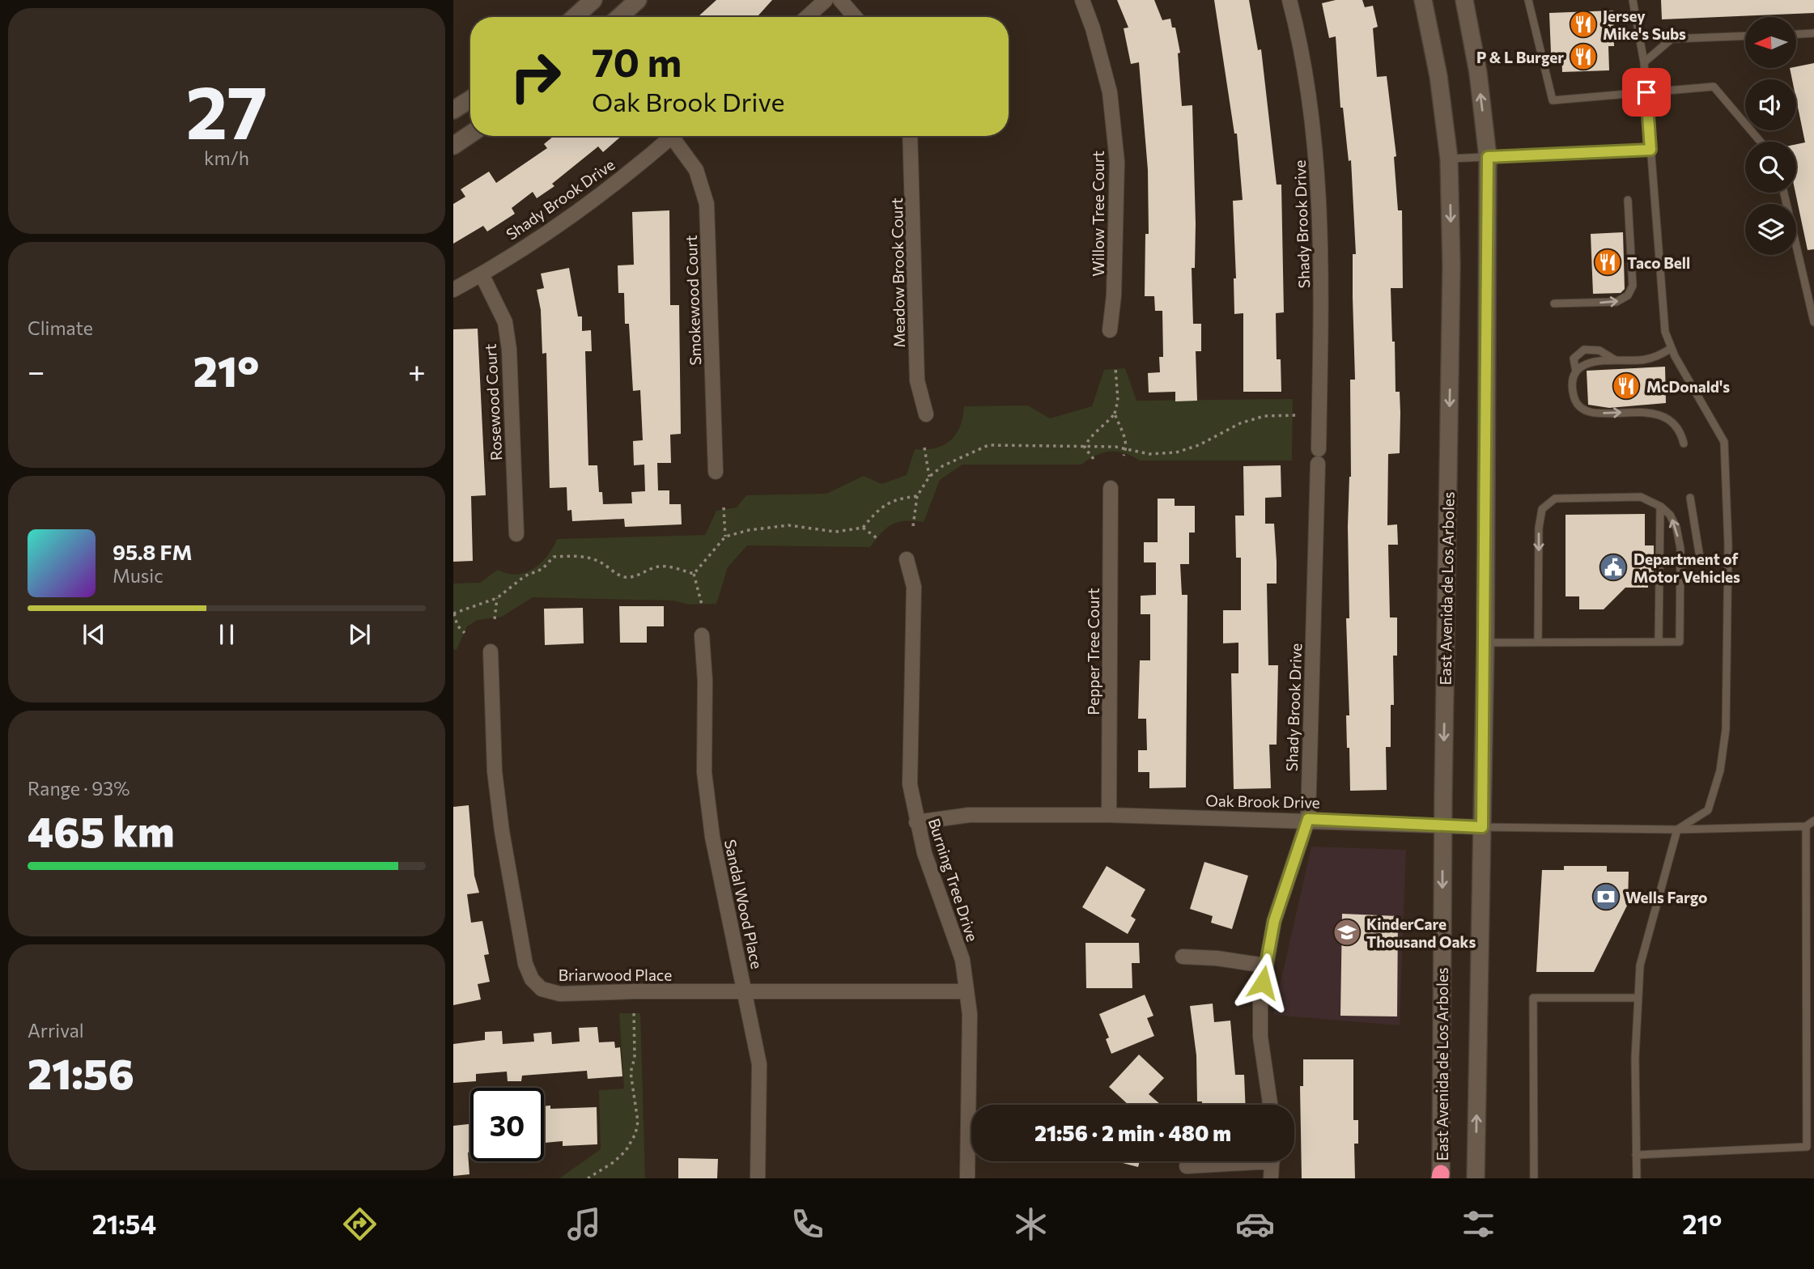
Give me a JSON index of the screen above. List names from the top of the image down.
{
  "streets": {
    "main road": ["East Avenida de Los Arboles"],
    "street": [
      "Shady Brook Drive",
      "Willow Tree Court",
      "Meadow Brook Court",
      "Smokewood Court",
      "Rosewood Court",
      "Pepper Tree Court",
      "Oak Brook Drive",
      "Burning Tree Drive",
      "Sandal Wood Place",
      "Briarwood Place"
    ]
  },
  "crossings": [
    ["Shady Brook Drive", "Rosewood Court"],
    ["Shady Brook Drive", "Oak Brook Drive"],
    ["East Avenida de Los Arboles", "Oak Brook Drive"],
    ["Pepper Tree Court", "Oak Brook Drive"],
    ["Oak Brook Drive", "Burning Tree Drive"],
    ["Burning Tree Drive", "Briarwood Place"],
    ["Sandal Wood Place", "Briarwood Place"]
  ],
  "places": {
    "restaurant": [
      "Jersey Mike's Subs",
      "P & L Burger",
      "Taco Bell",
      "McDonald's"
    ],
    "public building": ["Department of Motor Vehicles"],
    "bank": ["Wells Fargo"],
    "school or university": ["KinderCare Thousand Oaks"]
  },
  "north": "left",
  "page": {
    "tile": [
      ["27", "km/h"],
      "Climate",
      ["Range · 93%", "465 km"],
      ["Arrival", "21:56"]
    ],
    "turn": ["70 m", "Oak Brook Drive"],
    "heat": ["−", "21°", "+"],
    "song": ["95.8 FM", "Music"],
    "limit": "30",
    "trip": "21:56 · 2 min · 480 m",
    "tabs": ["21:54", "21°"]
  }
}
